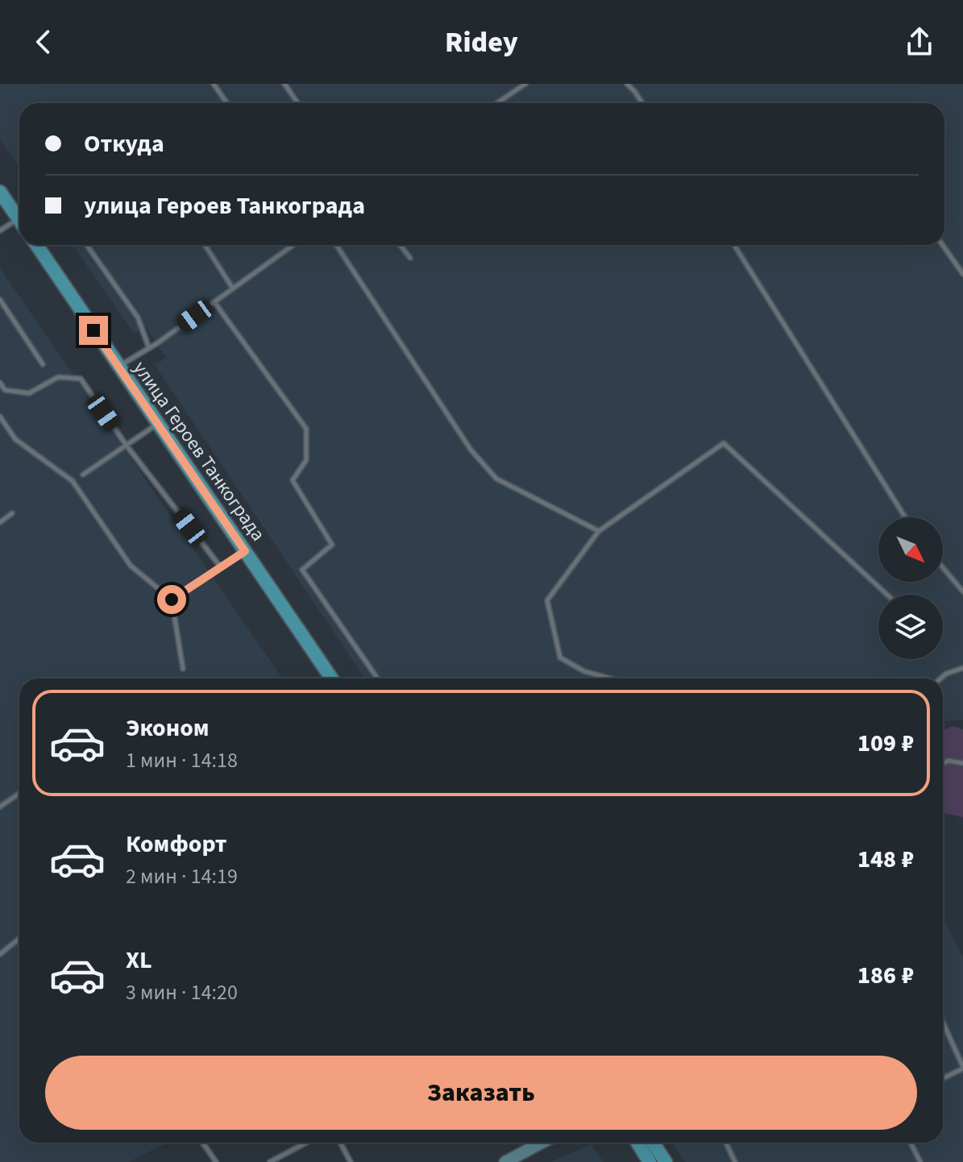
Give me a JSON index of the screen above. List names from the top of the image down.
{
  "streets": {
    "main road": ["улица Героев Танкограда"]
  },
  "north": "bottom right",
  "page": {
    "header": "Ridey",
    "banner": ["Откуда", "улица Героев Танкограда"],
    "list": [
      {
        "name": "Эконом",
        "note": "1 мин · 14:18",
        "value": "109 ₽"
      },
      {
        "name": "Комфорт",
        "note": "2 мин · 14:19",
        "value": "148 ₽"
      },
      {
        "name": "XL",
        "note": "3 мин · 14:20",
        "value": "186 ₽"
      }
    ],
    "buttons": "Заказать"
  }
}
